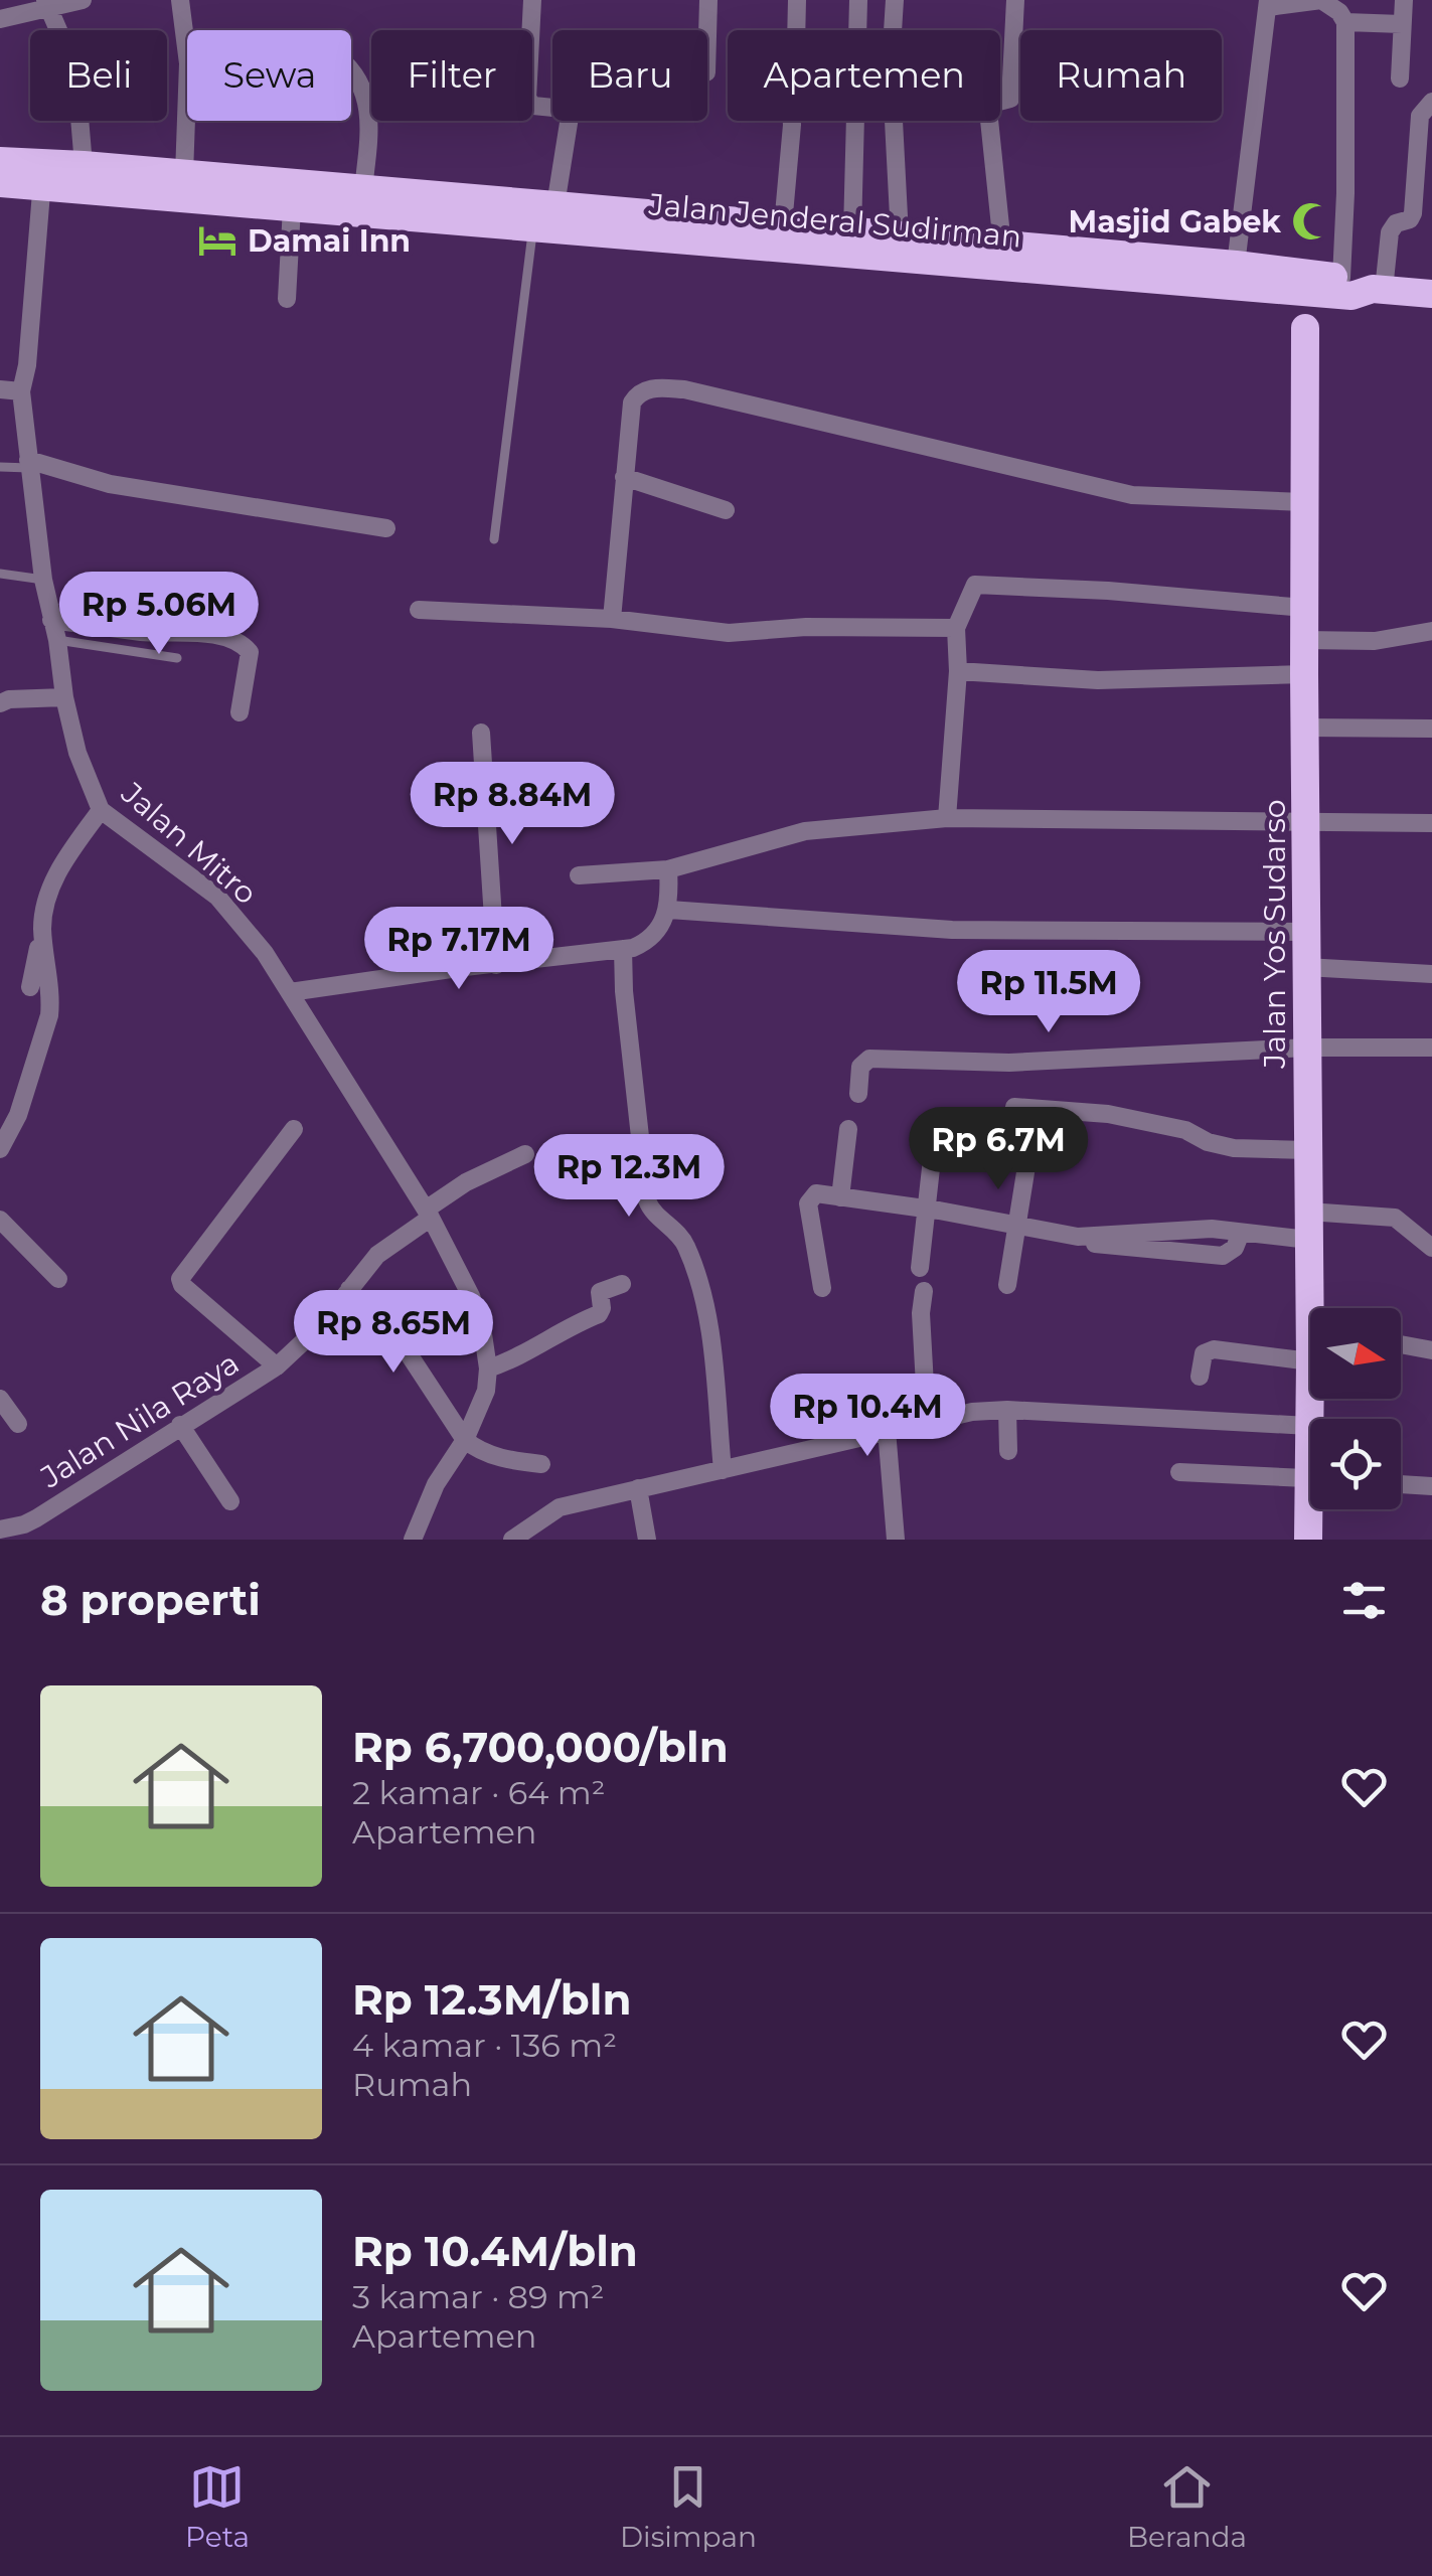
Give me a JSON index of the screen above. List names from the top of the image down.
{
  "streets": {
    "highway": ["Jalan Jenderal Sudirman", "Jalan Yos Sudarso"],
    "street": ["Jalan Mitro", "Jalan Nila Raya"]
  },
  "crossings": [
    ["Jalan Jenderal Sudirman", "Jalan Mitro"],
    ["Jalan Mitro", "Jalan Nila Raya"]
  ],
  "places": {
    "mosque": ["Masjid Gabek"],
    "hotel": ["Damai Inn"]
  },
  "north": "right",
  "page": {
    "chip": [
      "Beli",
      "Sewa",
      "Filter",
      "Baru",
      "Apartemen",
      "Rumah"
    ],
    "price": [
      "Rp 5.06M",
      "Rp 8.84M",
      "Rp 7.17M",
      "Rp 11.5M",
      "Rp 6.7M",
      "Rp 12.3M",
      "Rp 8.65M",
      "Rp 10.4M"
    ],
    "heading": "8 properti",
    "list": [
      {
        "name": "Rp 6,700,000/bln",
        "note": "2 kamar · 64 m² · Apartemen"
      },
      {
        "name": "Rp 12.3M/bln",
        "note": "4 kamar · 136 m² · Rumah"
      },
      {
        "name": "Rp 10.4M/bln",
        "note": "3 kamar · 89 m² · Apartemen"
      }
    ],
    "tabs": ["Peta", "Disimpan", "Beranda"]
  }
}
